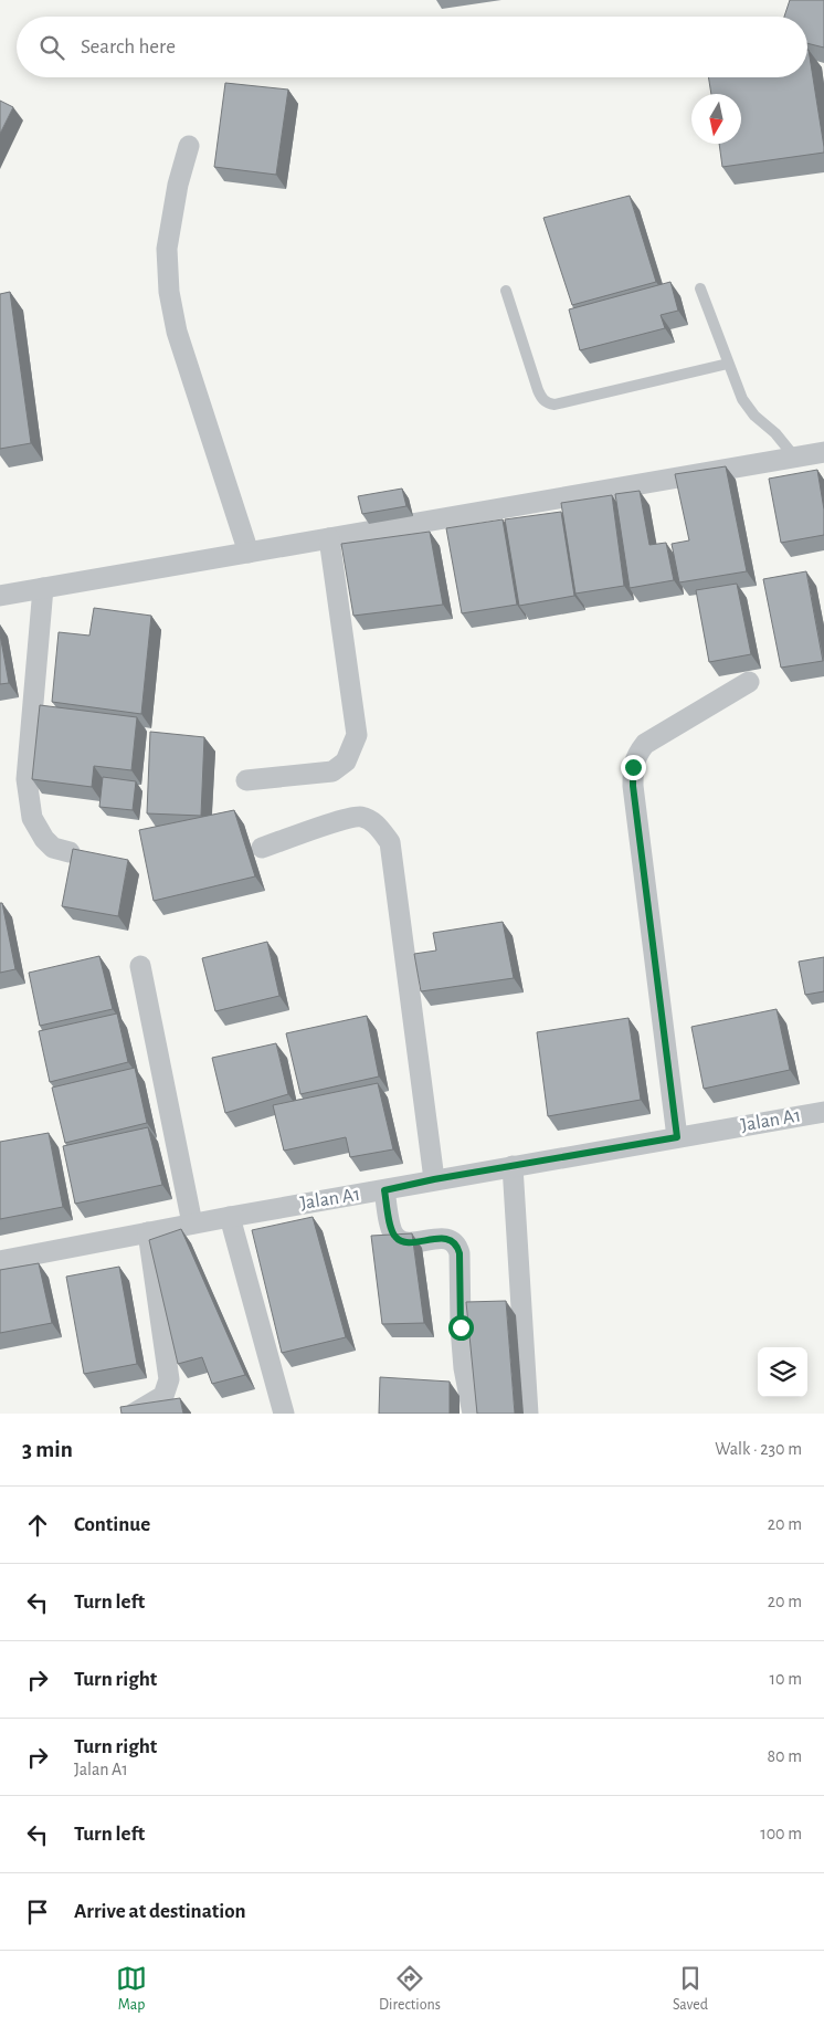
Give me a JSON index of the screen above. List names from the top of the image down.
{
  "streets": {
    "street": ["Jalan A1"]
  },
  "north": "bottom",
  "page": {
    "search": "Search here",
    "heading": ["3 min", "Walk · 230 m"],
    "list": [
      ["Continue", "20 m"],
      ["Turn left", "20 m"],
      ["Turn right", "10 m"],
      ["Turn right", "Jalan A1", "80 m"],
      ["Turn left", "100 m"],
      "Arrive at destination"
    ],
    "nav": ["Map", "Directions", "Saved"]
  }
}
